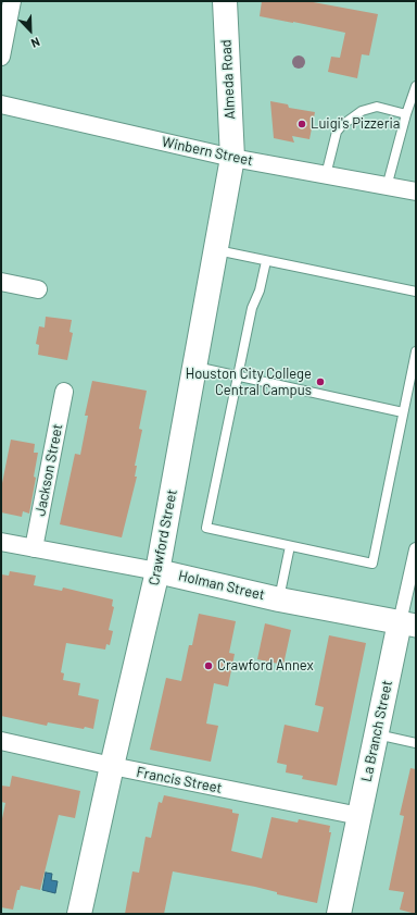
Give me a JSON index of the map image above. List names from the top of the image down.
{
  "streets": {
    "main road": [
      "Almeda Road",
      "Crawford Street",
      "Holman Street",
      "La Branch Street"
    ],
    "street": ["Winbern Street", "Jackson Street", "Francis Street"]
  },
  "crossings": [
    ["Almeda Road", "Winbern Street"],
    ["Almeda Road", "Crawford Street"],
    ["Winbern Street", "Crawford Street"],
    ["Jackson Street", "Holman Street"],
    ["Crawford Street", "Holman Street"],
    ["Crawford Street", "Francis Street"],
    ["Holman Street", "La Branch Street"],
    ["La Branch Street", "Francis Street"]
  ],
  "places": ["Luigi's Pizzeria", "Houston City College Central Campus", "Crawford Annex"],
  "north": "bottom right"
}
